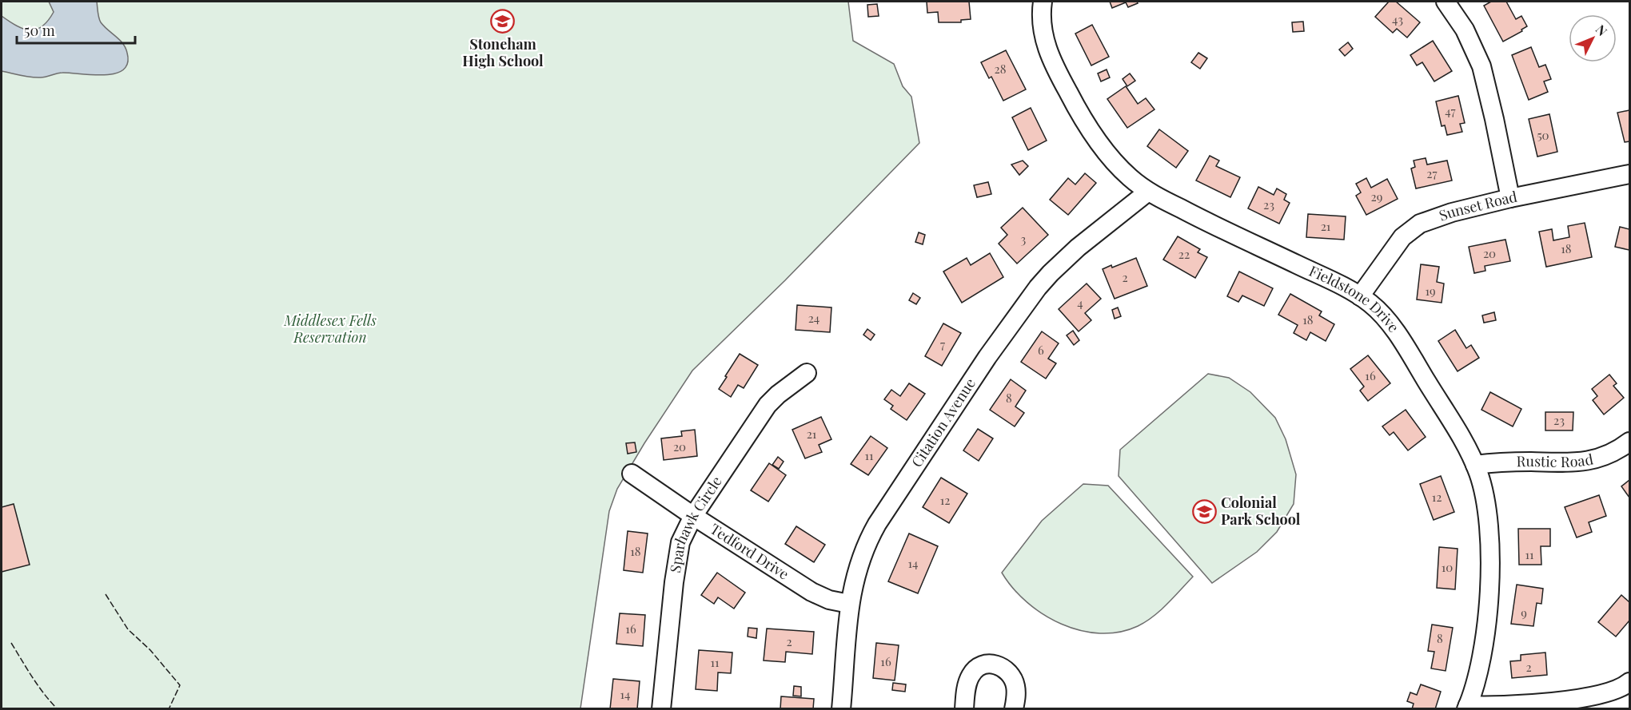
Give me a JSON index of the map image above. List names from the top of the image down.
{
  "streets": {
    "street": [
      "Sunset Road",
      "Fieldstone Drive",
      "Citation Avenue",
      "Rustic Road",
      "Sparhawk Circle",
      "Tedford Drive"
    ]
  },
  "crossings": [
    ["Sunset Road", "Fieldstone Drive"],
    ["Fieldstone Drive", "Citation Avenue"],
    ["Fieldstone Drive", "Rustic Road"],
    ["Citation Avenue", "Tedford Drive"],
    ["Sparhawk Circle", "Tedford Drive"]
  ],
  "parks": ["Middlesex Fells Reservation"],
  "places": {
    "school or university": ["Stoneham High School", "Colonial Park School"]
  },
  "house_numbers": [
    "43",
    "28",
    "47",
    "50",
    "27",
    "29",
    "23",
    "21",
    "3",
    "18",
    "20",
    "22",
    "2",
    "19",
    "4",
    "24",
    "18",
    "7",
    "6",
    "16",
    "8",
    "23",
    "21",
    "20",
    "11",
    "12",
    "12",
    "18",
    "11",
    "14",
    "10",
    "9",
    "16",
    "8",
    "2",
    "16",
    "11",
    "2",
    "14"
  ],
  "scale_bar": "50 m",
  "north": "top right"
}
